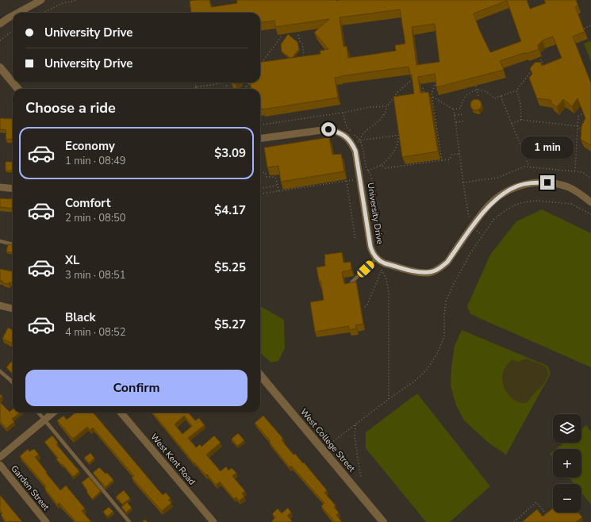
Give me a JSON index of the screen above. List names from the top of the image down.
{
  "streets": {
    "street": [
      "University Drive",
      "West College Street",
      "West Kent Road",
      "Garden Street"
    ]
  },
  "page": {
    "banner": ["University Drive", "University Drive"],
    "heading": "Choose a ride",
    "list": [
      {
        "name": "Economy",
        "note": "1 min · 08:49",
        "value": "$3.09"
      },
      {
        "name": "Comfort",
        "note": "2 min · 08:50",
        "value": "$4.17"
      },
      {
        "name": "XL",
        "note": "3 min · 08:51",
        "value": "$5.25"
      },
      {
        "name": "Black",
        "note": "4 min · 08:52",
        "value": "$5.27"
      }
    ],
    "bubble": "1 min",
    "buttons": "Confirm",
    "map_buttons": ["+", "−"]
  }
}
